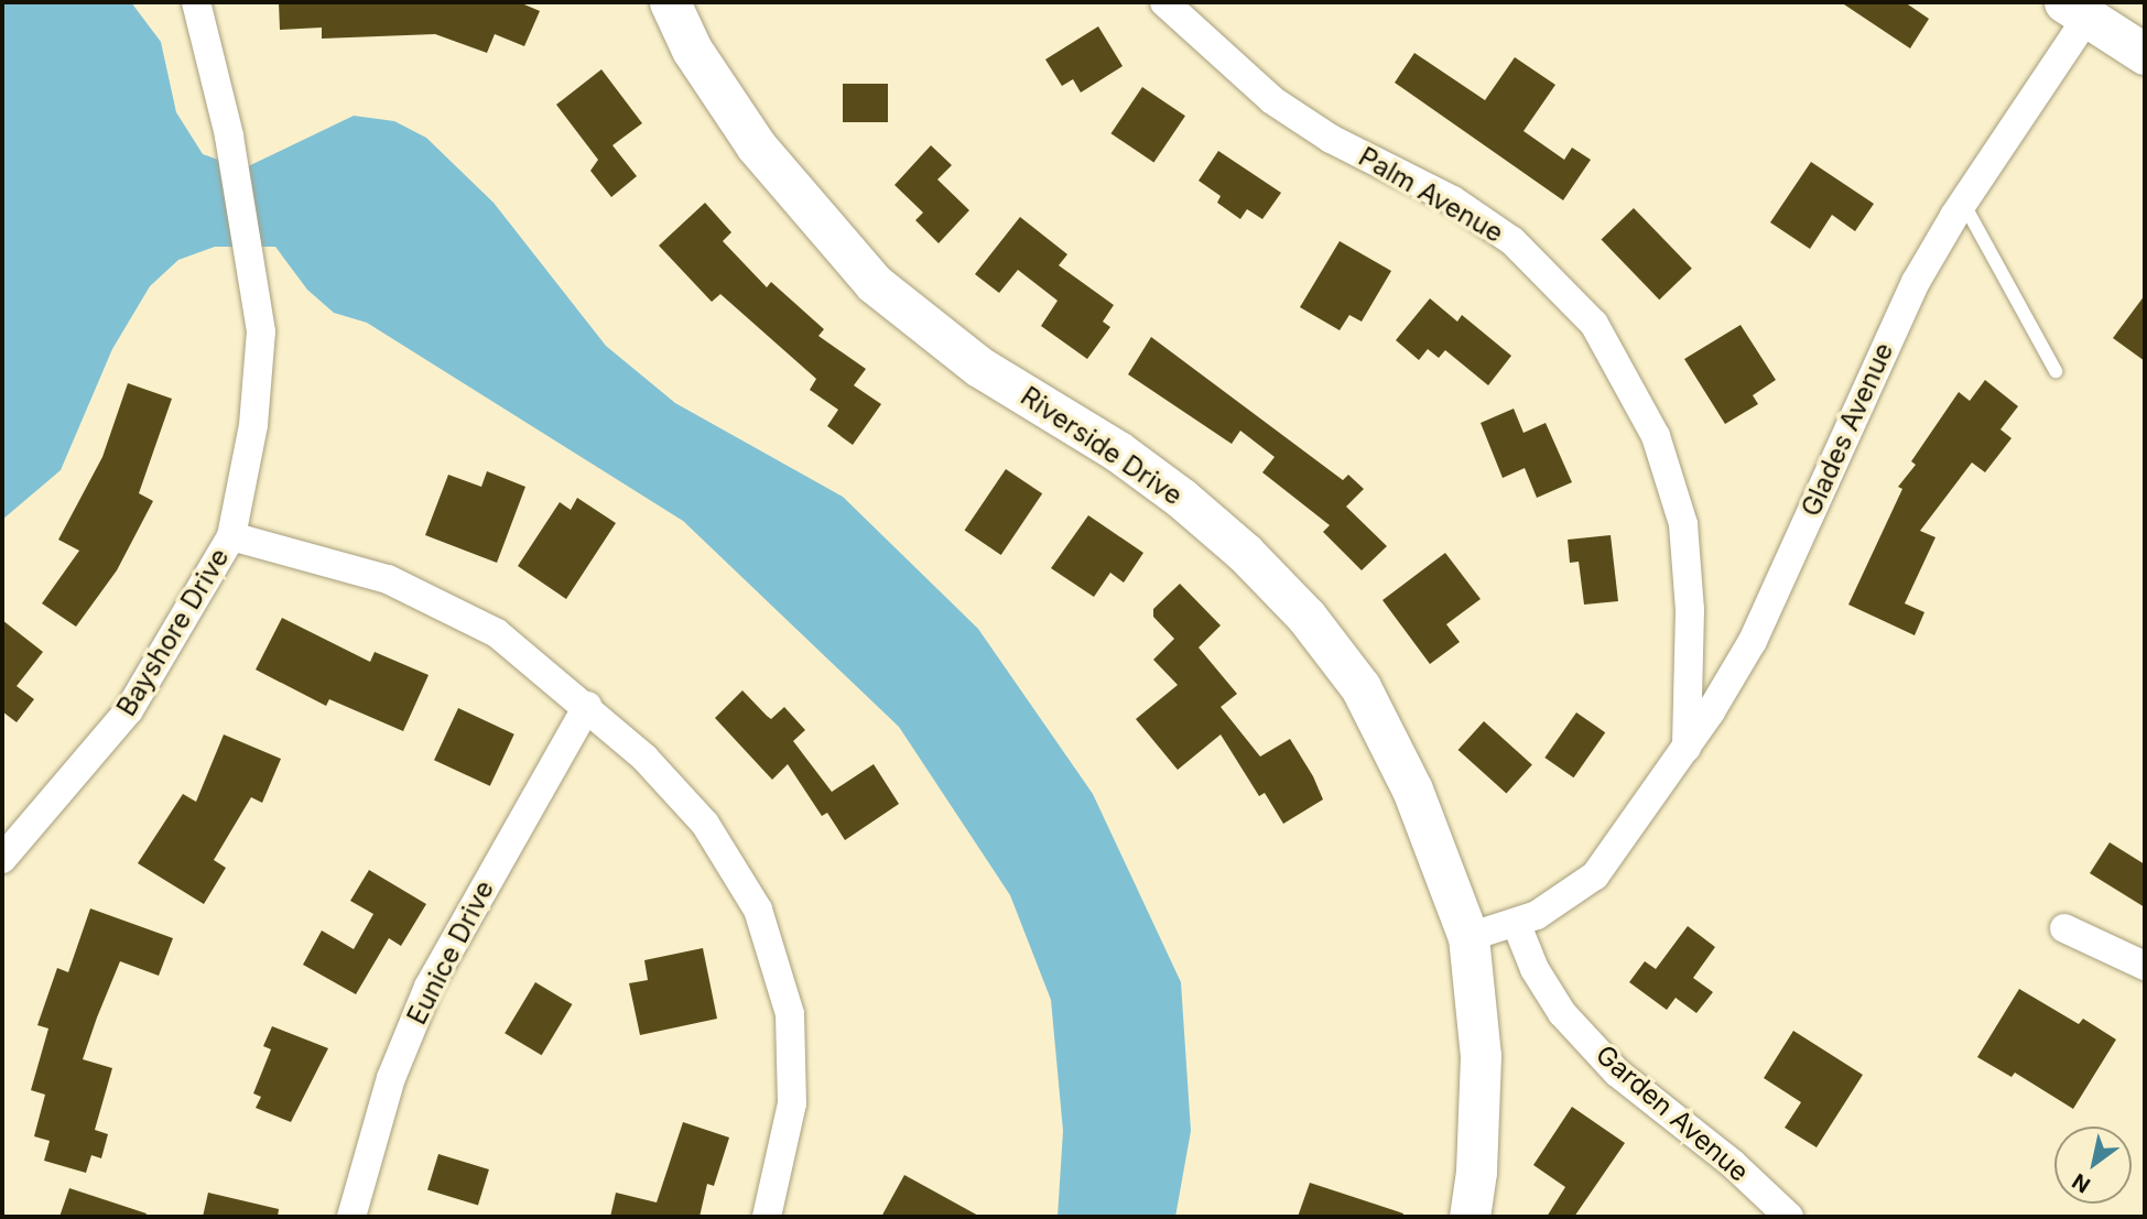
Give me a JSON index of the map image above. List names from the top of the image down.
{
  "streets": {
    "street": [
      "Palm Avenue",
      "Glades Avenue",
      "Riverside Drive",
      "Bayshore Drive",
      "Eunice Drive",
      "Garden Avenue"
    ]
  },
  "crossings": [
    ["Palm Avenue", "Glades Avenue"],
    ["Glades Avenue", "Garden Avenue"]
  ],
  "north": "bottom left"
}
